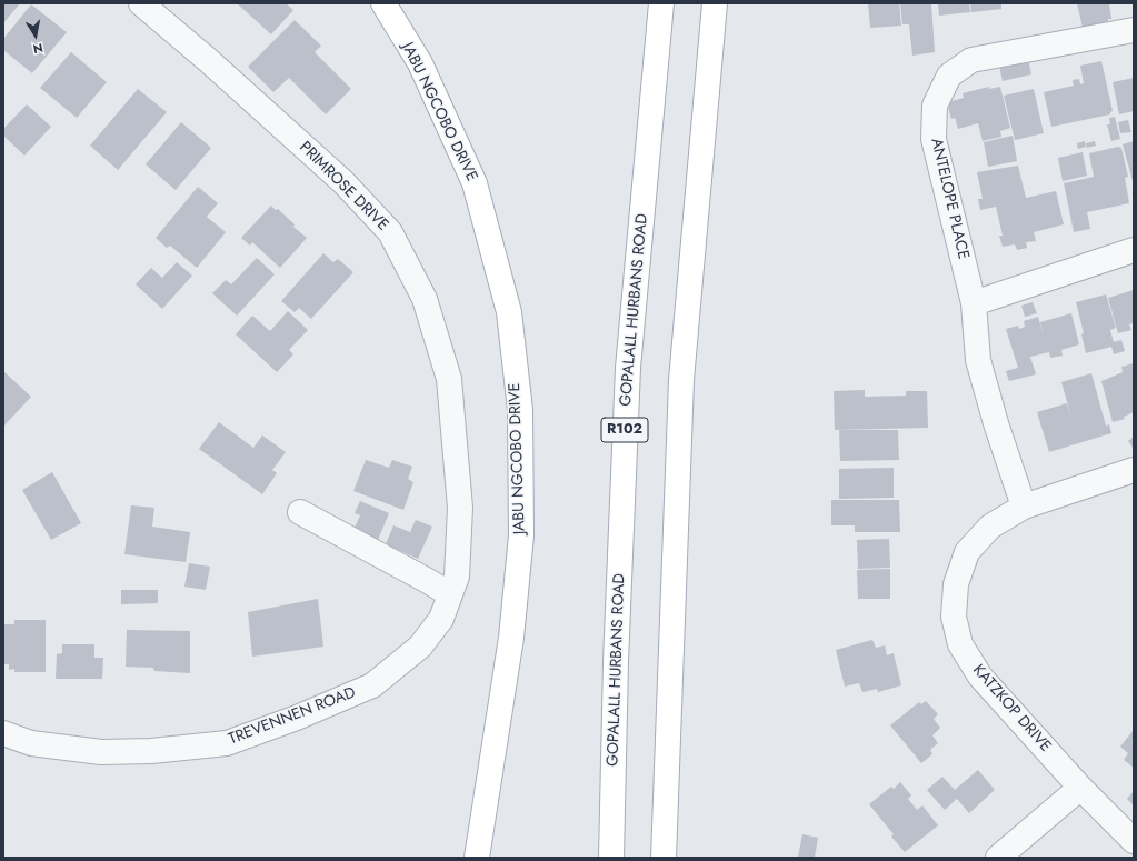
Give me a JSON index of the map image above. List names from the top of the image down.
{
  "streets": {
    "main road": ["JABU NGCOBO DRIVE", "GOPALALL HURBANS ROAD", "R102"],
    "street": [
      "PRIMROSE DRIVE",
      "ANTELOPE PLACE",
      "KATZKOP DRIVE",
      "TREVENNEN ROAD"
    ]
  },
  "crossings": [
    ["PRIMROSE DRIVE", "TREVENNEN ROAD"],
    ["ANTELOPE PLACE", "KATZKOP DRIVE"]
  ],
  "north": "bottom"
}
